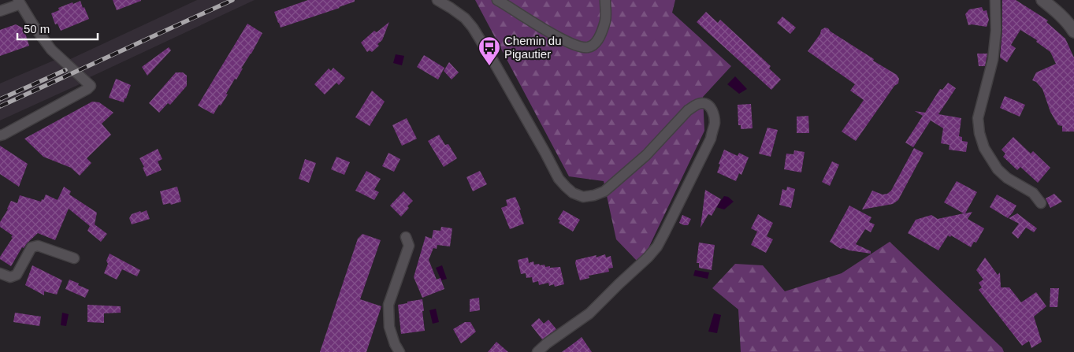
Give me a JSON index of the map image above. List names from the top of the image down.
{
  "places": {
    "bus stop": ["Chemin du Pigautier"]
  },
  "scale_bar": "50 m"
}
